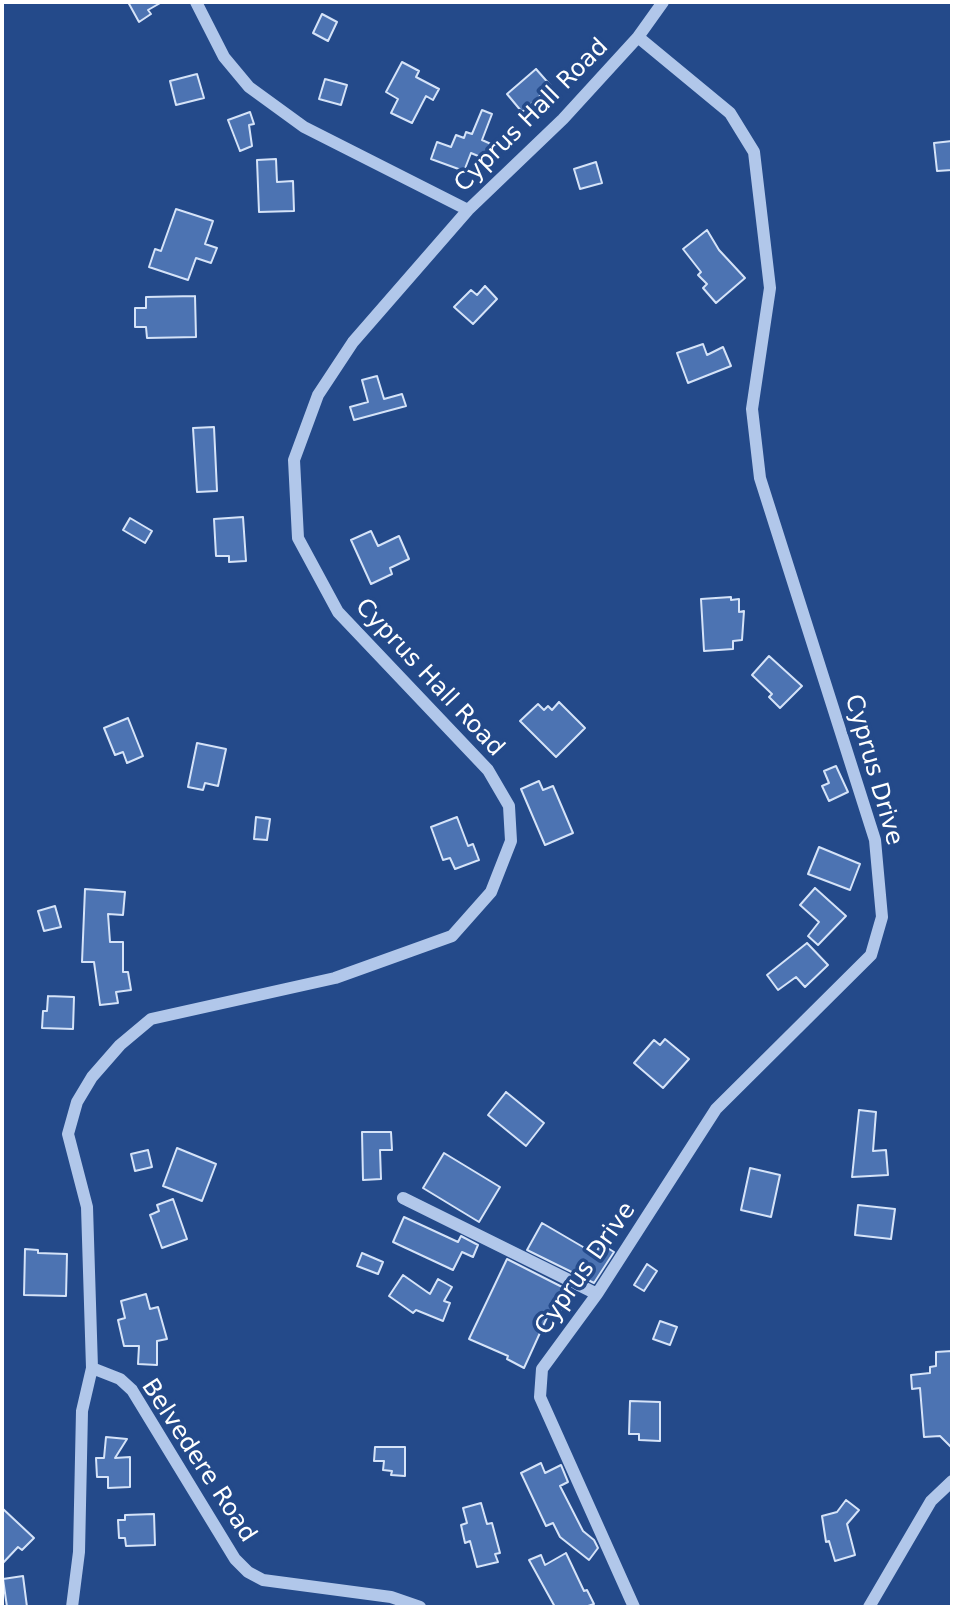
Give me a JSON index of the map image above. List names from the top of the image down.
{
  "streets": {
    "street": ["Cyprus Hall Road", "Cyprus Drive", "Belvedere Road"]
  },
  "crossings": [
    ["Cyprus Hall Road", "Cyprus Drive"],
    ["Cyprus Hall Road", "Belvedere Road"]
  ]
}
